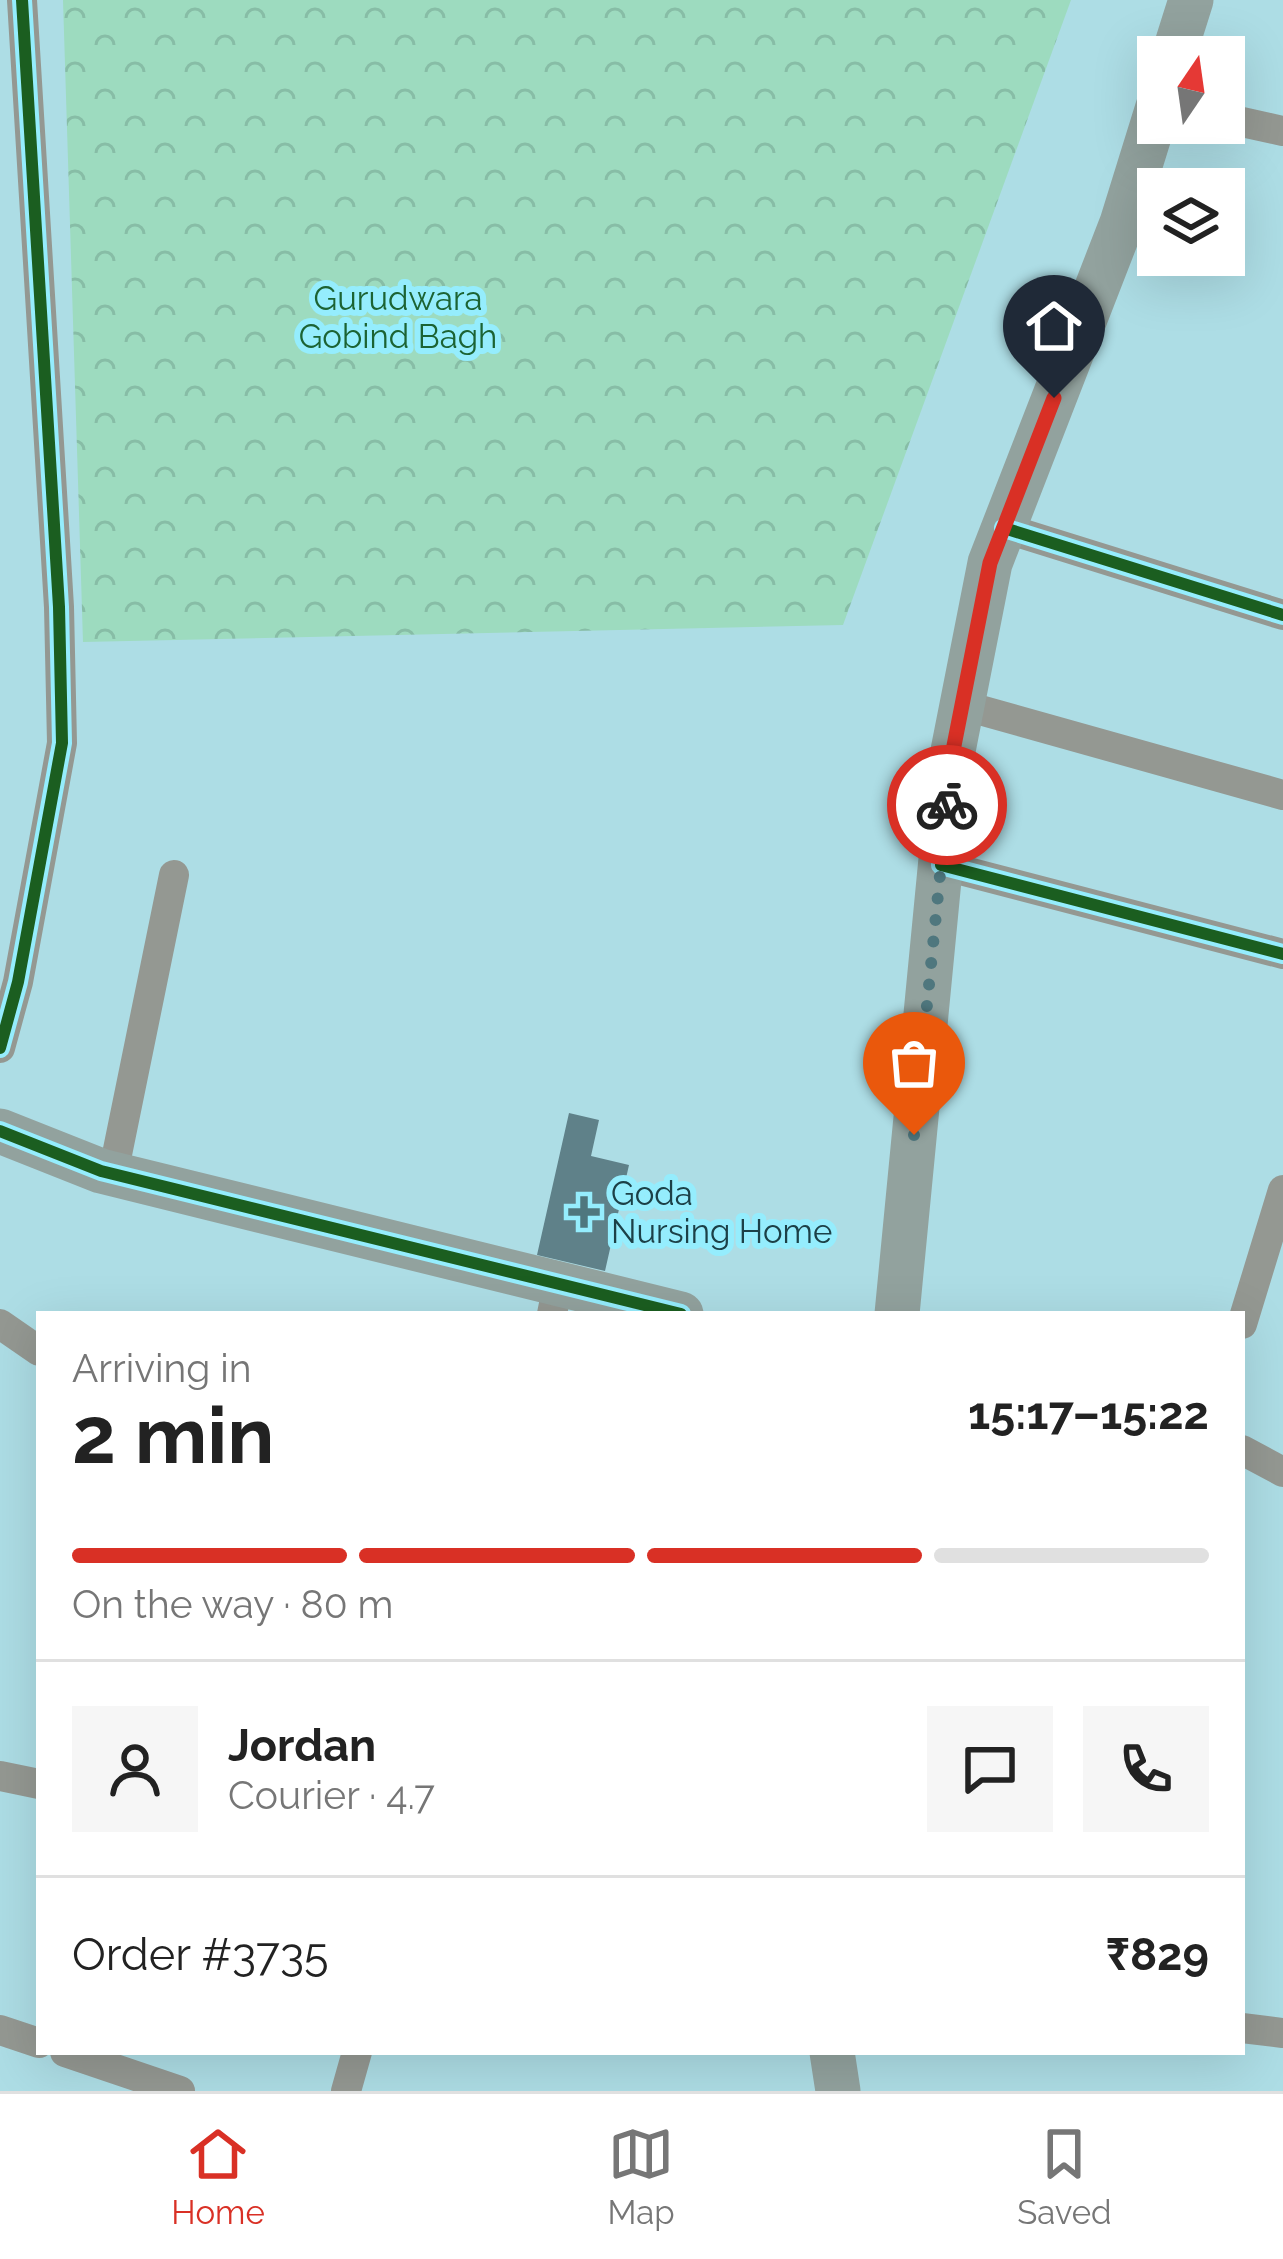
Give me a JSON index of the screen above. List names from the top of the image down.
{
  "parks": ["Gurudwara Gobind Bagh"],
  "places": {
    "health": ["Goda Nursing Home"]
  },
  "north": "top",
  "page": {
    "heading": ["2 min", "Arriving in", "15:17–15:22"],
    "panel": [
      "Jordan",
      "Courier · 4.7",
      "Order #3735",
      "₹829"
    ],
    "bar": "On the way · 80 m",
    "tabs": ["Home", "Map", "Saved"]
  }
}
